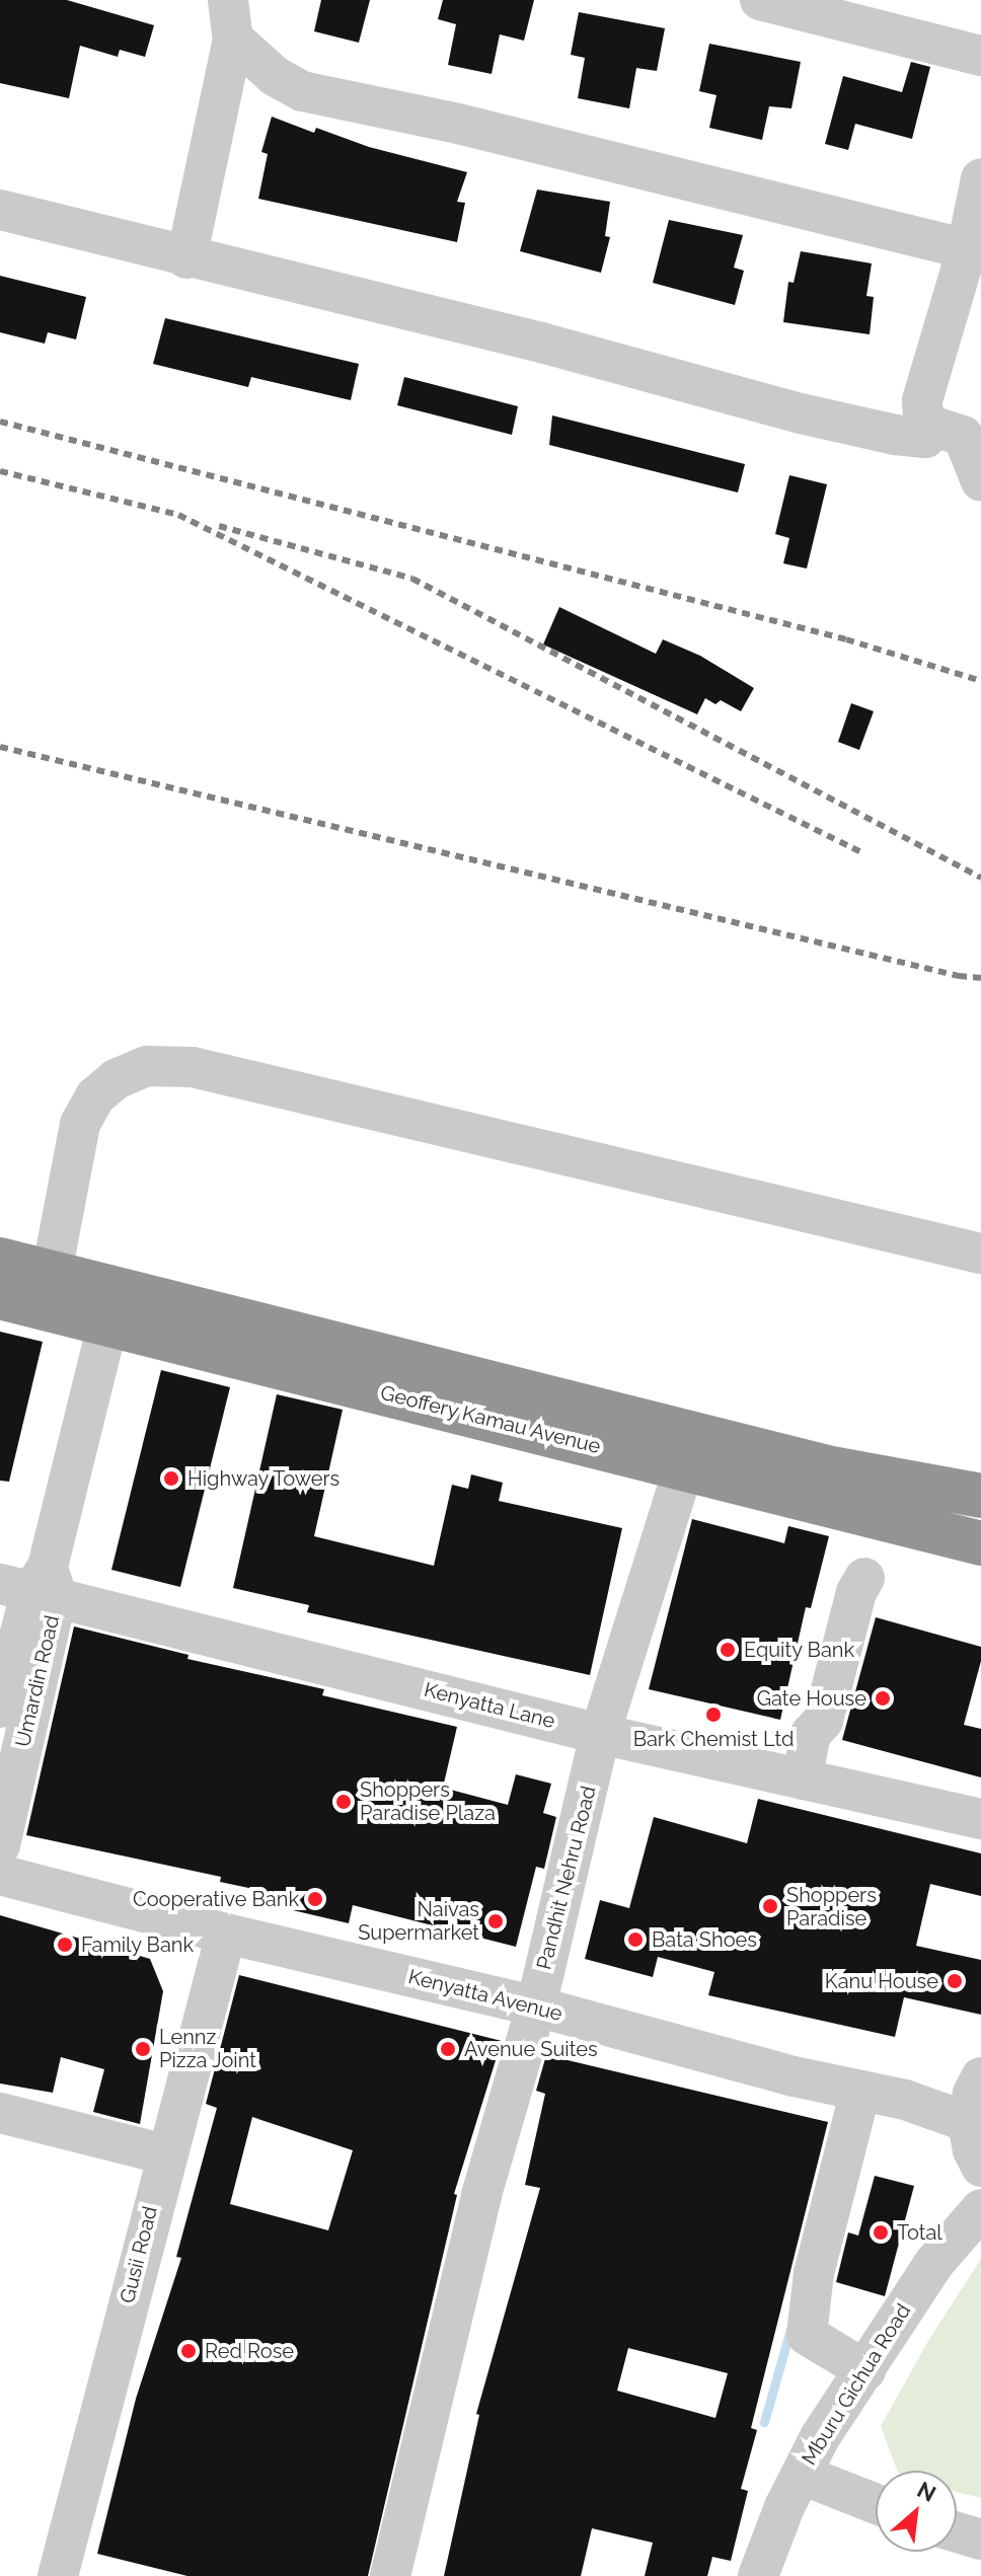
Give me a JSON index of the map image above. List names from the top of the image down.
{
  "streets": {
    "highway": ["Geoffery Kamau Avenue"],
    "street": [
      "Umardin Road",
      "Kenyatta Lane",
      "Pandhit Nehru Road",
      "Kenyatta Avenue",
      "Gusii Road",
      "Mburu Gichua Road"
    ]
  },
  "crossings": [
    ["Geoffery Kamau Avenue", "Umardin Road"],
    ["Geoffery Kamau Avenue", "Pandhit Nehru Road"],
    ["Umardin Road", "Kenyatta Lane"],
    ["Kenyatta Lane", "Pandhit Nehru Road"],
    ["Pandhit Nehru Road", "Kenyatta Avenue"],
    ["Kenyatta Avenue", "Gusii Road"]
  ],
  "places": [
    "Highway Towers",
    "Equity Bank",
    "Gate House",
    "Bark Chemist Ltd",
    "Shoppers Paradise Plaza",
    "Cooperative Bank",
    "Shoppers Paradise",
    "Naivas Supermarket",
    "Bata Shoes",
    "Family Bank",
    "Kanu House",
    "Lennz Pizza Joint",
    "Avenue Suites",
    "Total",
    "Red Rose"
  ],
  "north": "top right"
}
